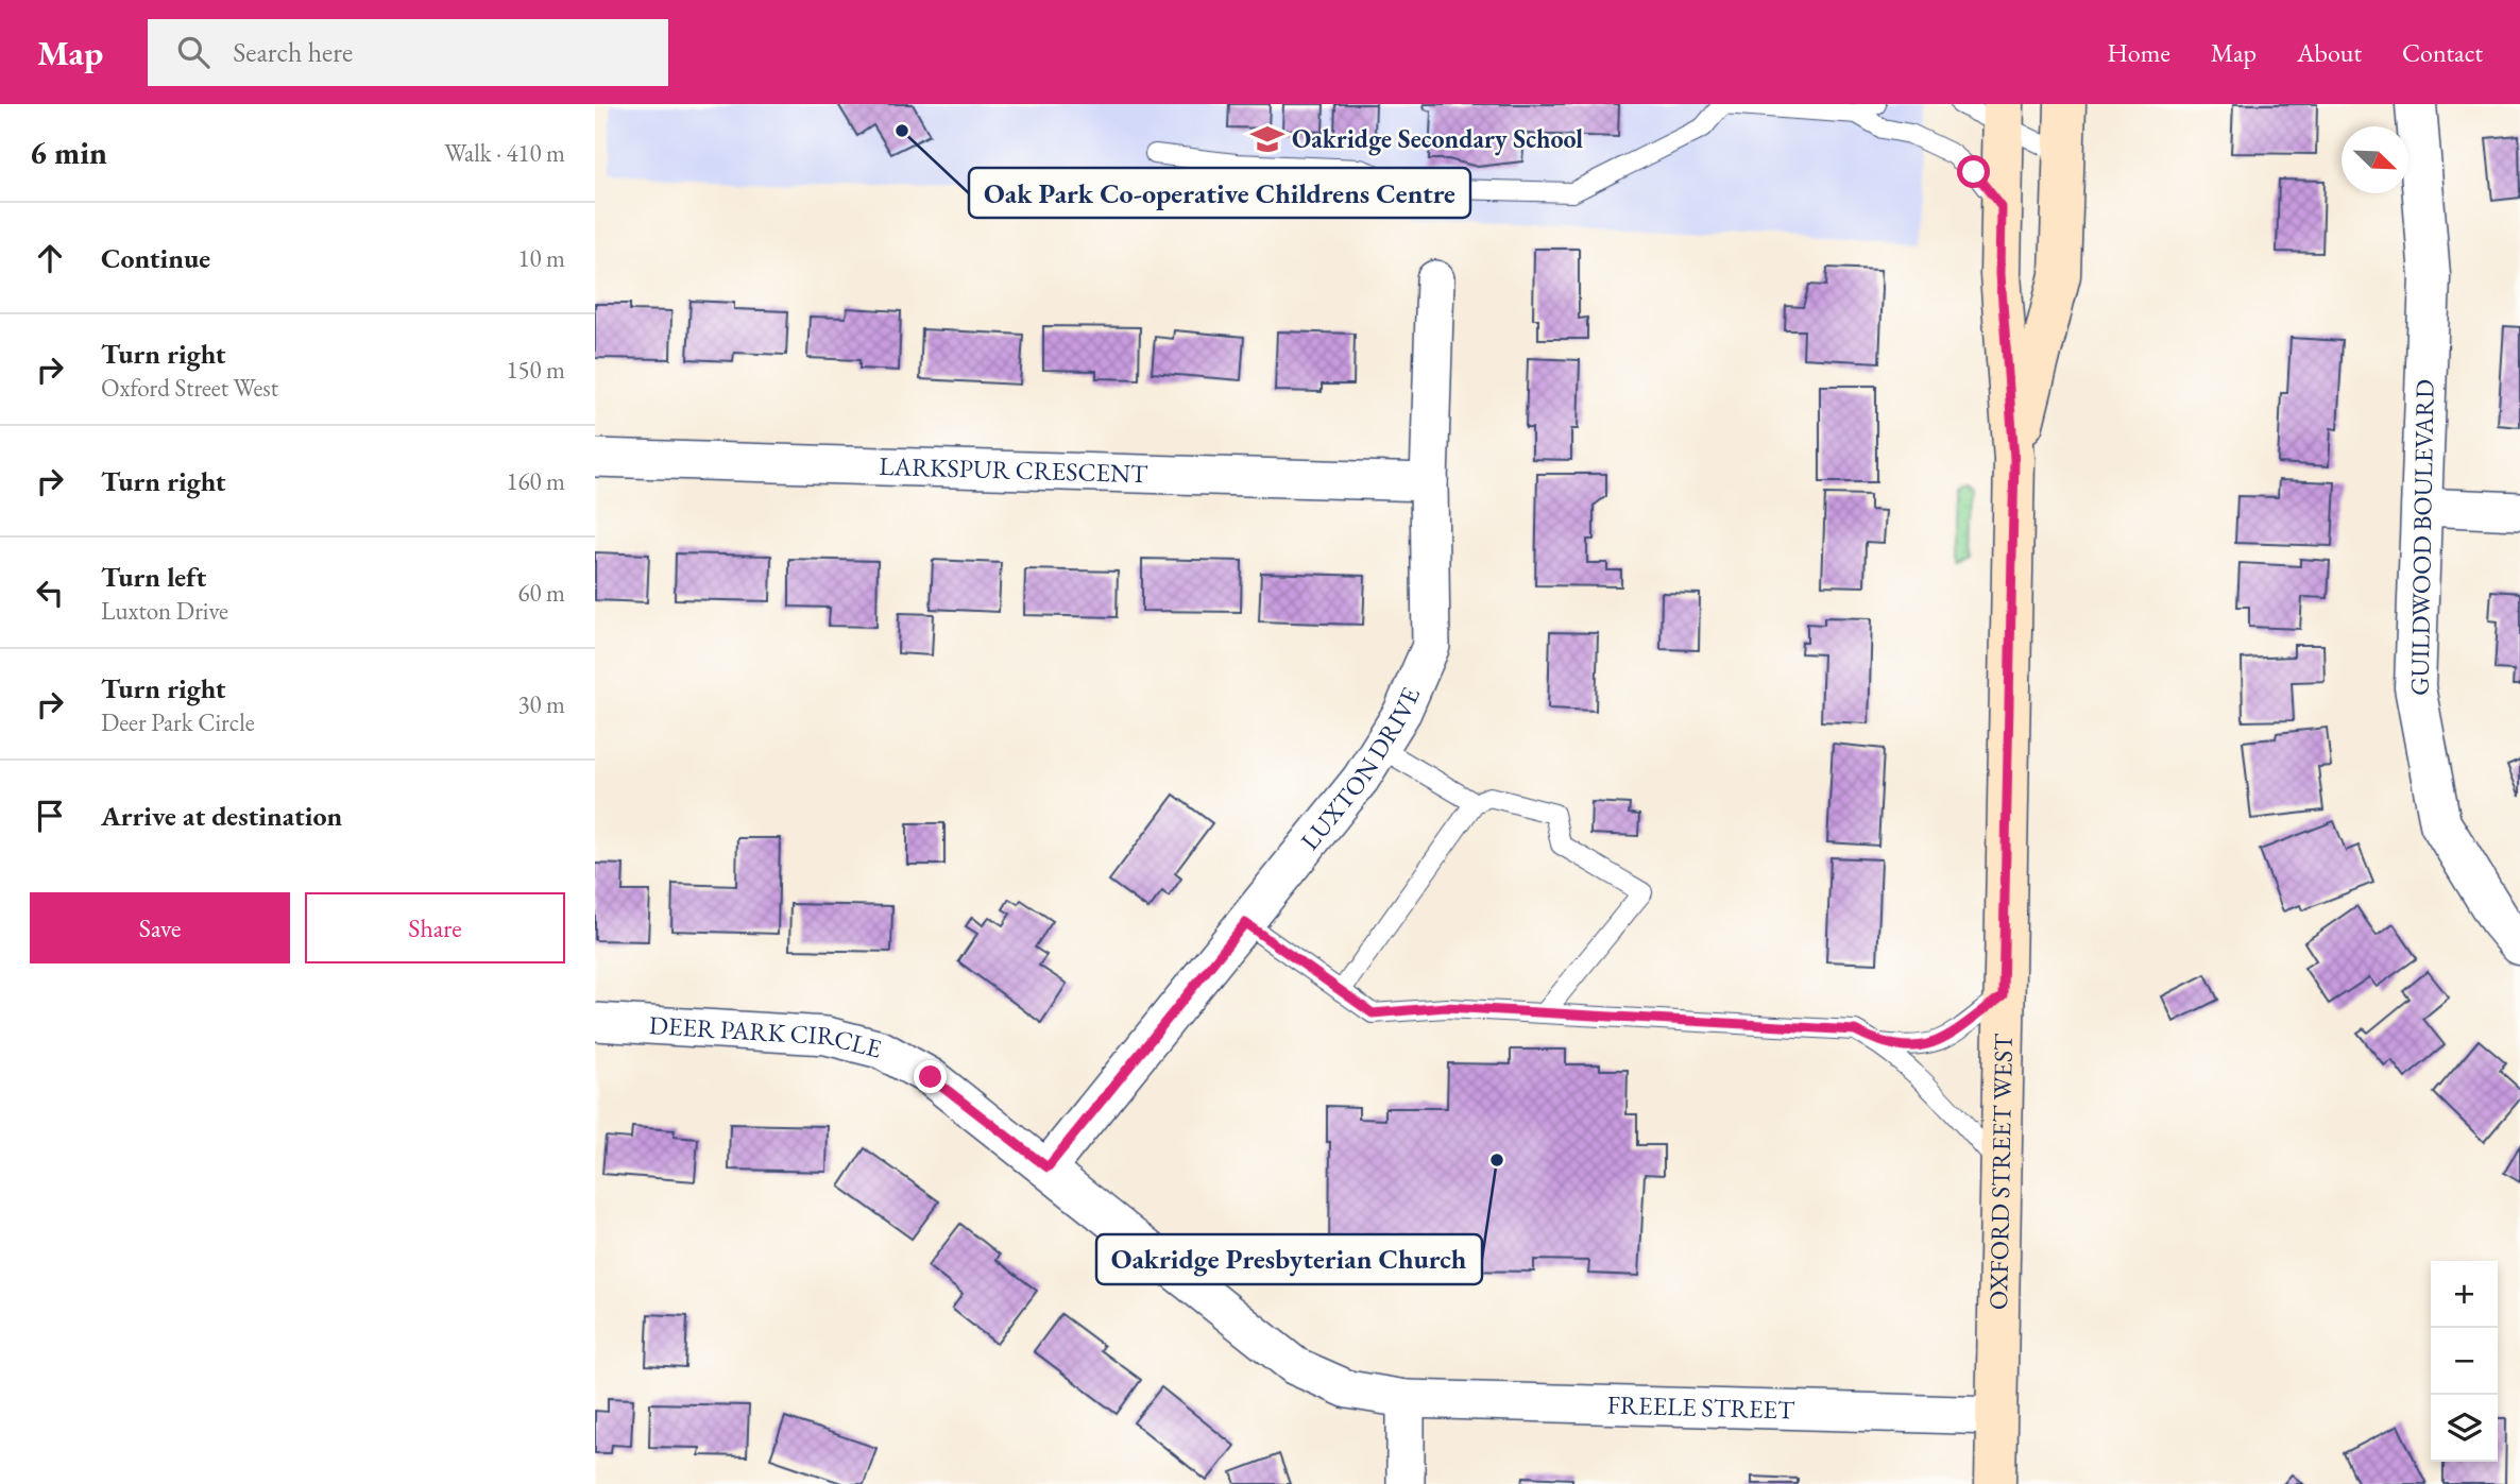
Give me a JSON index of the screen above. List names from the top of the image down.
{
  "streets": {
    "main road": ["OXFORD STREET WEST"],
    "street": [
      "LARKSPUR CRESCENT",
      "GUILDWOOD BOULEVARD",
      "LUXTON DRIVE",
      "DEER PARK CIRCLE",
      "FREELE STREET"
    ]
  },
  "crossings": [
    ["LARKSPUR CRESCENT", "LUXTON DRIVE"],
    ["LUXTON DRIVE", "DEER PARK CIRCLE"],
    ["DEER PARK CIRCLE", "FREELE STREET"],
    ["OXFORD STREET WEST", "FREELE STREET"]
  ],
  "places": {
    "other": ["Oak Park Co-operative Childrens Centre", "Oakridge Presbyterian Church"],
    "school or university": ["Oakridge Secondary School"]
  },
  "north": "bottom right",
  "page": {
    "header": "Map",
    "search": "Search here",
    "nav": [
      "Home",
      "Map",
      "About",
      "Contact"
    ],
    "heading": ["6 min", "Walk · 410 m"],
    "list": [
      ["Continue", "10 m"],
      ["Turn right", "Oxford Street West", "150 m"],
      ["Turn right", "160 m"],
      ["Turn left", "Luxton Drive", "60 m"],
      ["Turn right", "Deer Park Circle", "30 m"],
      "Arrive at destination"
    ],
    "buttons": ["Save", "Share"],
    "map_buttons": ["+", "−"]
  }
}
